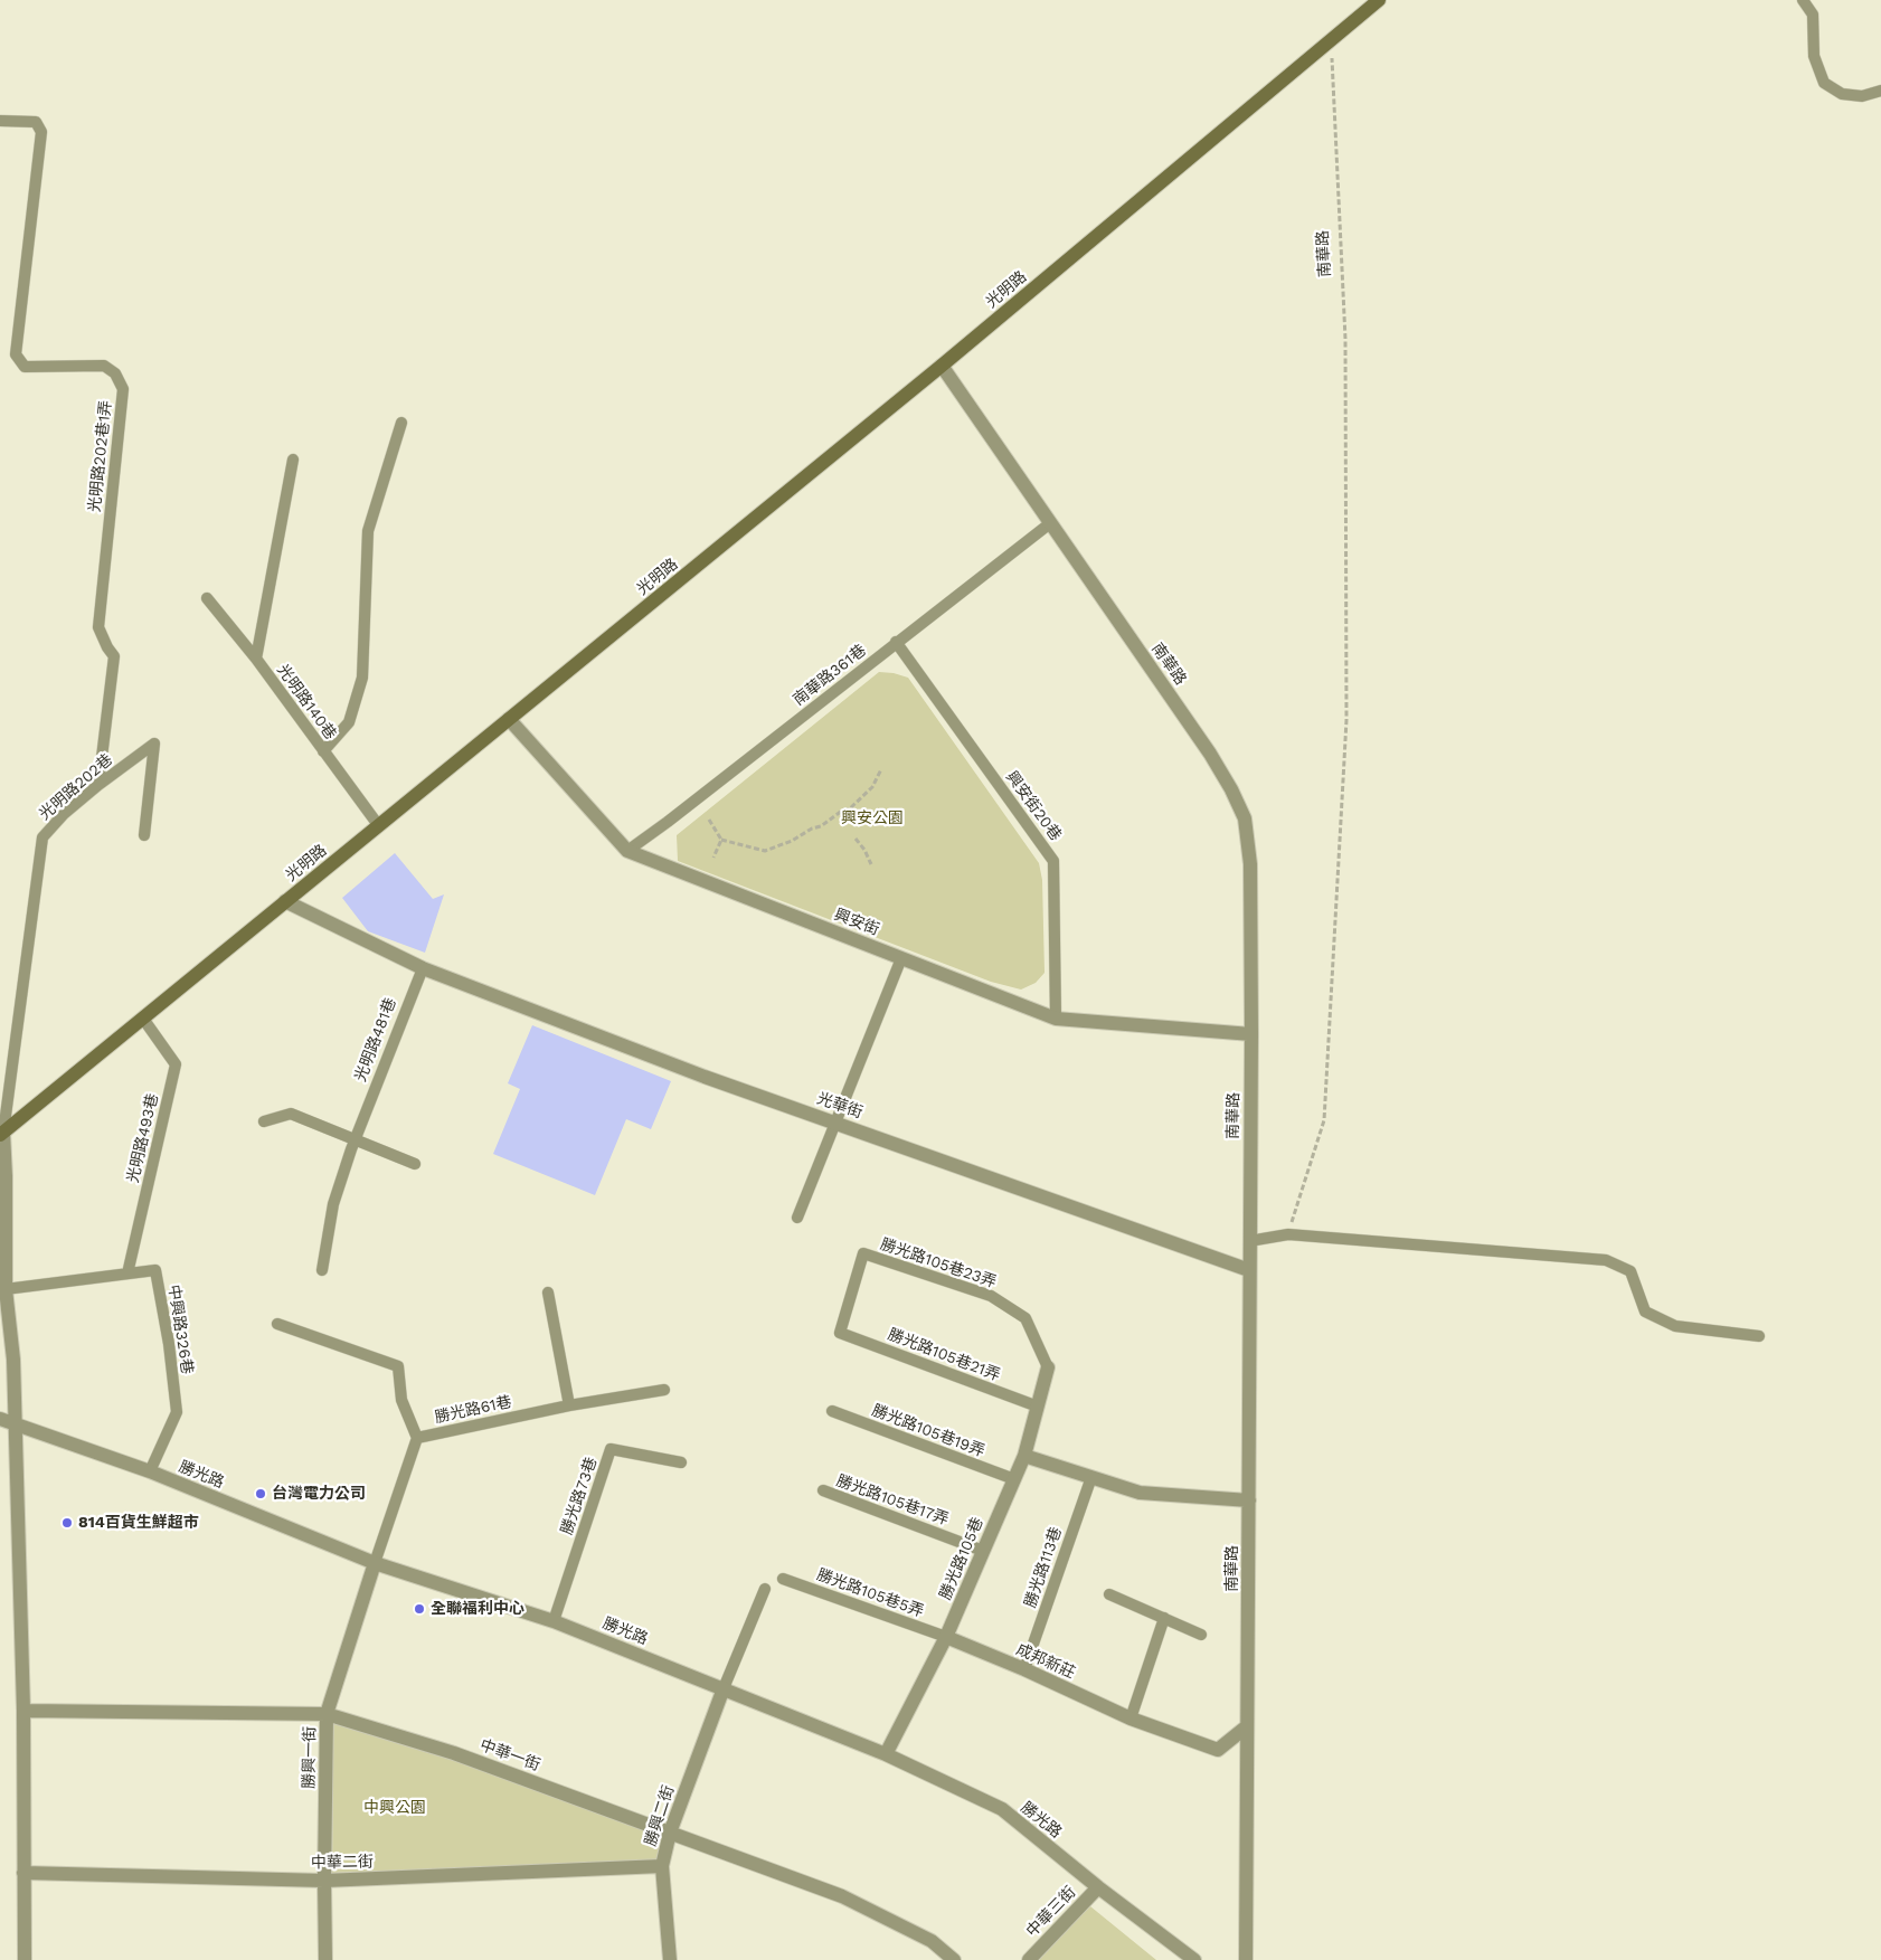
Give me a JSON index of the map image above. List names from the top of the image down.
{
  "streets": {
    "main road": ["光明路"],
    "street": [
      "南華路",
      "興安街",
      "光華街",
      "勝光路",
      "勝光路105巷",
      "成邦新莊",
      "中華一街",
      "勝興一街",
      "勝興二街",
      "中華二街",
      "中華三街"
    ],
    "lane": [
      "光明路202巷1弄",
      "南華路361巷",
      "光明路140巷",
      "光明路202巷",
      "興安街20巷",
      "光明路481巷",
      "光明路493巷",
      "勝光路105巷23弄",
      "中興路326巷",
      "勝光路105巷21弄",
      "勝光路61巷",
      "勝光路105巷19弄",
      "勝光路73巷",
      "勝光路105巷17弄",
      "勝光路113巷",
      "勝光路105巷5弄"
    ]
  },
  "crossings": [
    ["南華路", "光明路"],
    ["南華路", "南華路361巷"],
    ["南華路", "興安街"],
    ["南華路", "光華街"],
    ["南華路", "成邦新莊"],
    ["光明路", "光明路140巷"],
    ["光明路", "光明路202巷"],
    ["光明路", "興安街"],
    ["光明路", "光明路493巷"],
    ["光明路202巷1弄", "光明路202巷"],
    ["南華路361巷", "興安街20巷"],
    ["南華路361巷", "興安街"],
    ["興安街20巷", "興安街"],
    ["光明路481巷", "光華街"],
    ["光明路493巷", "中興路326巷"],
    ["勝光路105巷23弄", "勝光路105巷21弄"],
    ["勝光路105巷23弄", "勝光路105巷"],
    ["中興路326巷", "勝光路"],
    ["勝光路105巷21弄", "勝光路105巷"],
    ["勝光路61巷", "勝光路"],
    ["勝光路61巷", "勝興一街"],
    ["勝光路105巷19弄", "勝光路105巷"],
    ["勝光路", "勝光路73巷"],
    ["勝光路", "勝光路105巷"],
    ["勝光路", "勝興一街"],
    ["勝光路", "勝興二街"],
    ["勝光路", "中華三街"],
    ["勝光路105巷17弄", "勝光路105巷"],
    ["勝光路105巷", "勝光路105巷5弄"],
    ["勝光路105巷", "成邦新莊"],
    ["勝光路113巷", "成邦新莊"],
    ["勝光路105巷5弄", "成邦新莊"],
    ["中華一街", "勝興一街"],
    ["中華一街", "勝興二街"],
    ["勝興一街", "中華二街"],
    ["勝興二街", "中華二街"]
  ],
  "parks": ["興安公園", "中興公園"],
  "places": ["台灣電力公司", "814百貨生鮮超市", "全聯福利中心"]
}
